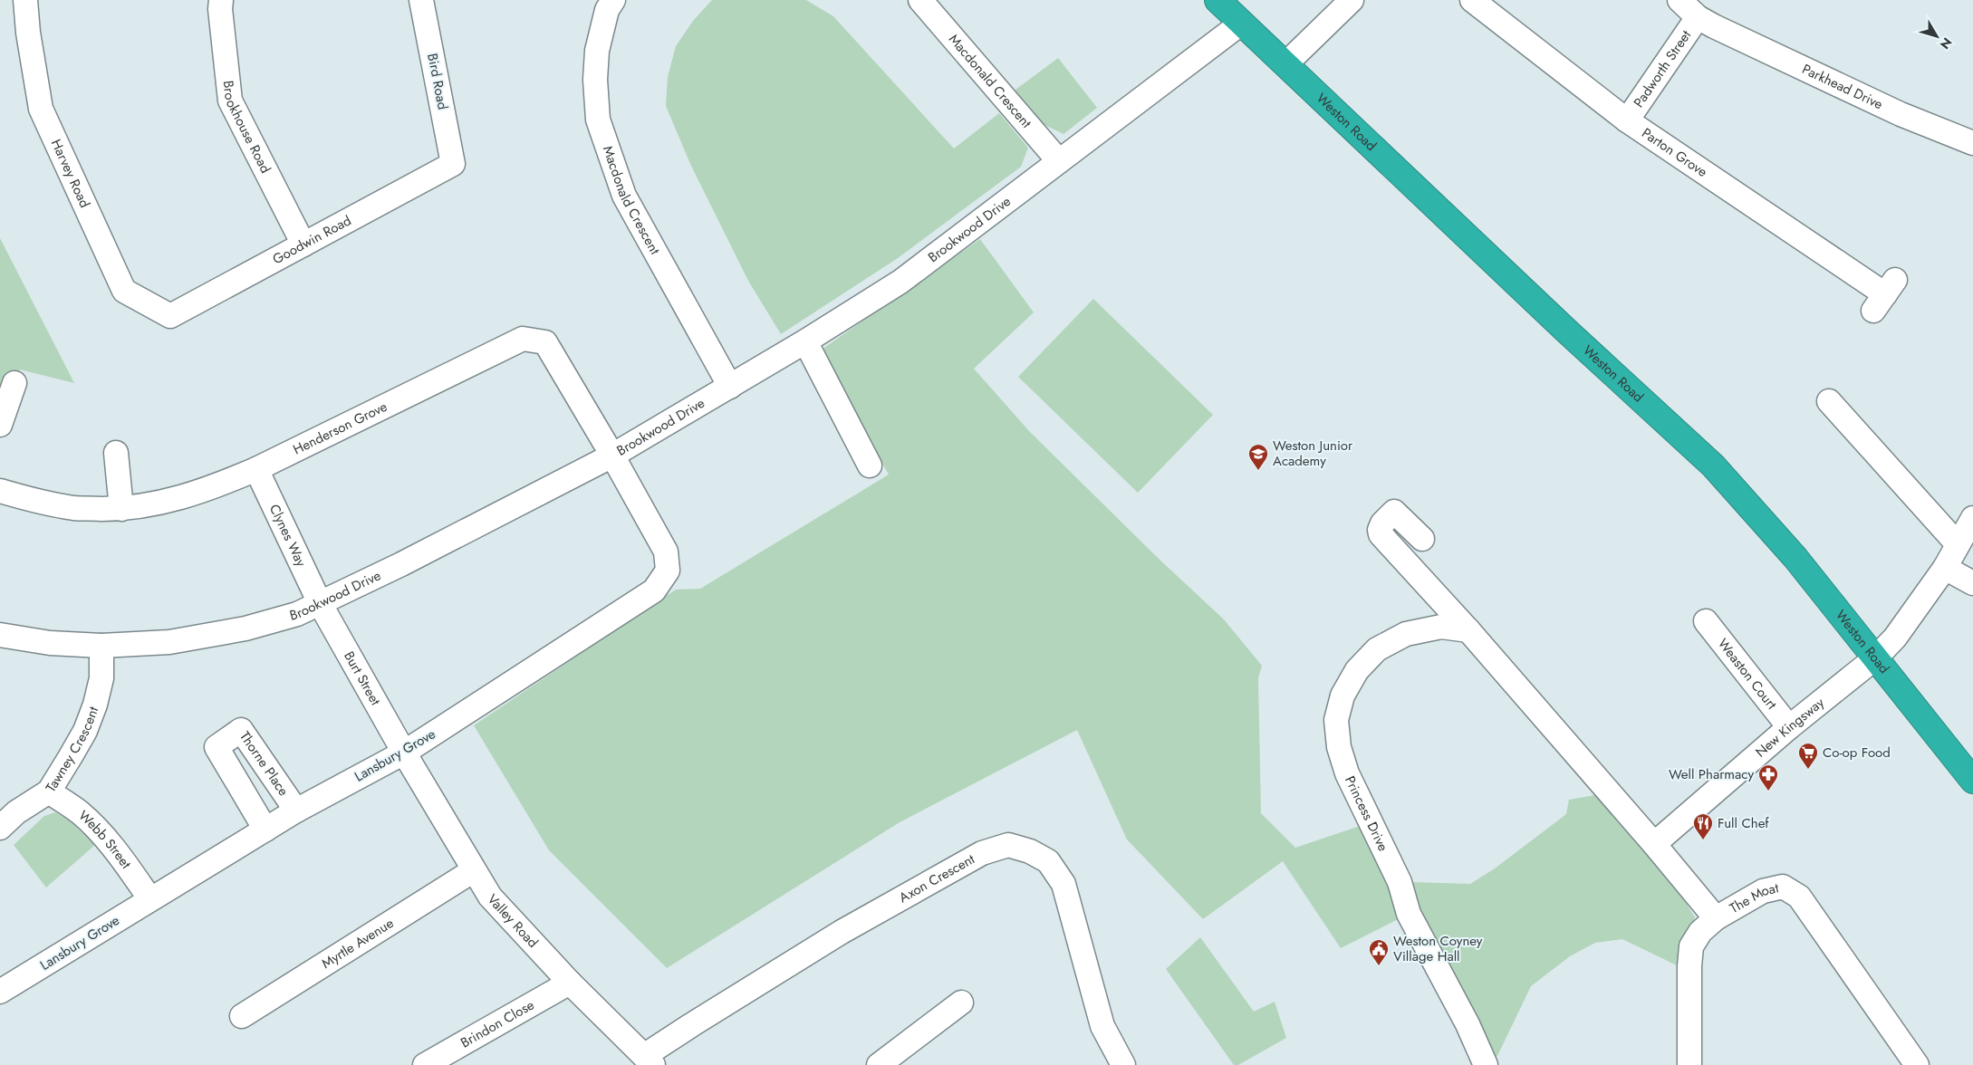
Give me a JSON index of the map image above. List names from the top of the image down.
{
  "streets": {
    "highway": ["Weston Road"],
    "street": [
      "Padworth Street",
      "Macdonald Crescent",
      "Bird Road",
      "Parkhead Drive",
      "Brookhouse Road",
      "Parton Grove",
      "Harvey Road",
      "Brookwood Drive",
      "Goodwin Road",
      "Henderson Grove",
      "Clynes Way",
      "Weaston Court",
      "Burt Street",
      "New Kingsway",
      "Tawney Crescent",
      "Lansbury Grove",
      "Thorne Place",
      "Princess Drive",
      "Webb Street",
      "Axon Crescent",
      "The Moat",
      "Valley Road",
      "Myrtle Avenue",
      "Brindon Close"
    ]
  },
  "crossings": [
    ["Padworth Street", "Parkhead Drive"],
    ["Padworth Street", "Parton Grove"],
    ["Macdonald Crescent", "Brookwood Drive"],
    ["Bird Road", "Goodwin Road"],
    ["Weston Road", "Brookwood Drive"],
    ["Weston Road", "New Kingsway"],
    ["Brookhouse Road", "Goodwin Road"],
    ["Harvey Road", "Goodwin Road"],
    ["Brookwood Drive", "Henderson Grove"],
    ["Brookwood Drive", "Clynes Way"],
    ["Brookwood Drive", "Burt Street"],
    ["Brookwood Drive", "Tawney Crescent"],
    ["Brookwood Drive", "Lansbury Grove"],
    ["Henderson Grove", "Clynes Way"],
    ["Henderson Grove", "Lansbury Grove"],
    ["Clynes Way", "Burt Street"],
    ["Weaston Court", "New Kingsway"],
    ["Burt Street", "Lansbury Grove"],
    ["Burt Street", "Valley Road"],
    ["Tawney Crescent", "Webb Street"],
    ["Lansbury Grove", "Thorne Place"],
    ["Lansbury Grove", "Webb Street"],
    ["Lansbury Grove", "Valley Road"],
    ["Axon Crescent", "Valley Road"],
    ["Valley Road", "Myrtle Avenue"],
    ["Valley Road", "Brindon Close"]
  ],
  "places": {
    "school or university": ["Weston Junior Academy"],
    "supermarket": ["Co-op Food"],
    "pharmacy": ["Well Pharmacy"],
    "restaurant": ["Full Chef"],
    "public building": ["Weston Coyney Village Hall"]
  },
  "north": "bottom right"
}
